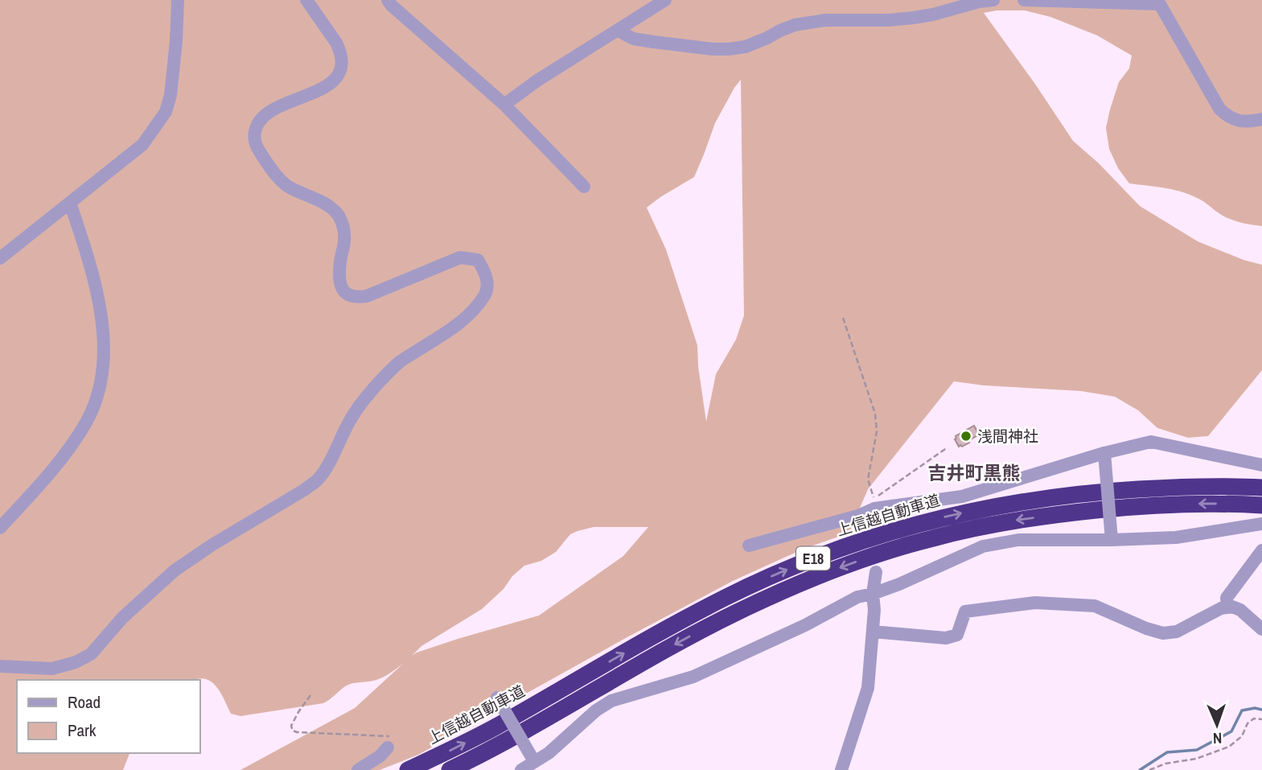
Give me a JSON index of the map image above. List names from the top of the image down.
{
  "streets": {
    "highway": ["上信越自動車道", "E18"]
  },
  "districts": ["吉井町黒熊"],
  "places": ["浅間神社"],
  "legend": ["Road", "Park"],
  "north": "bottom"
}
